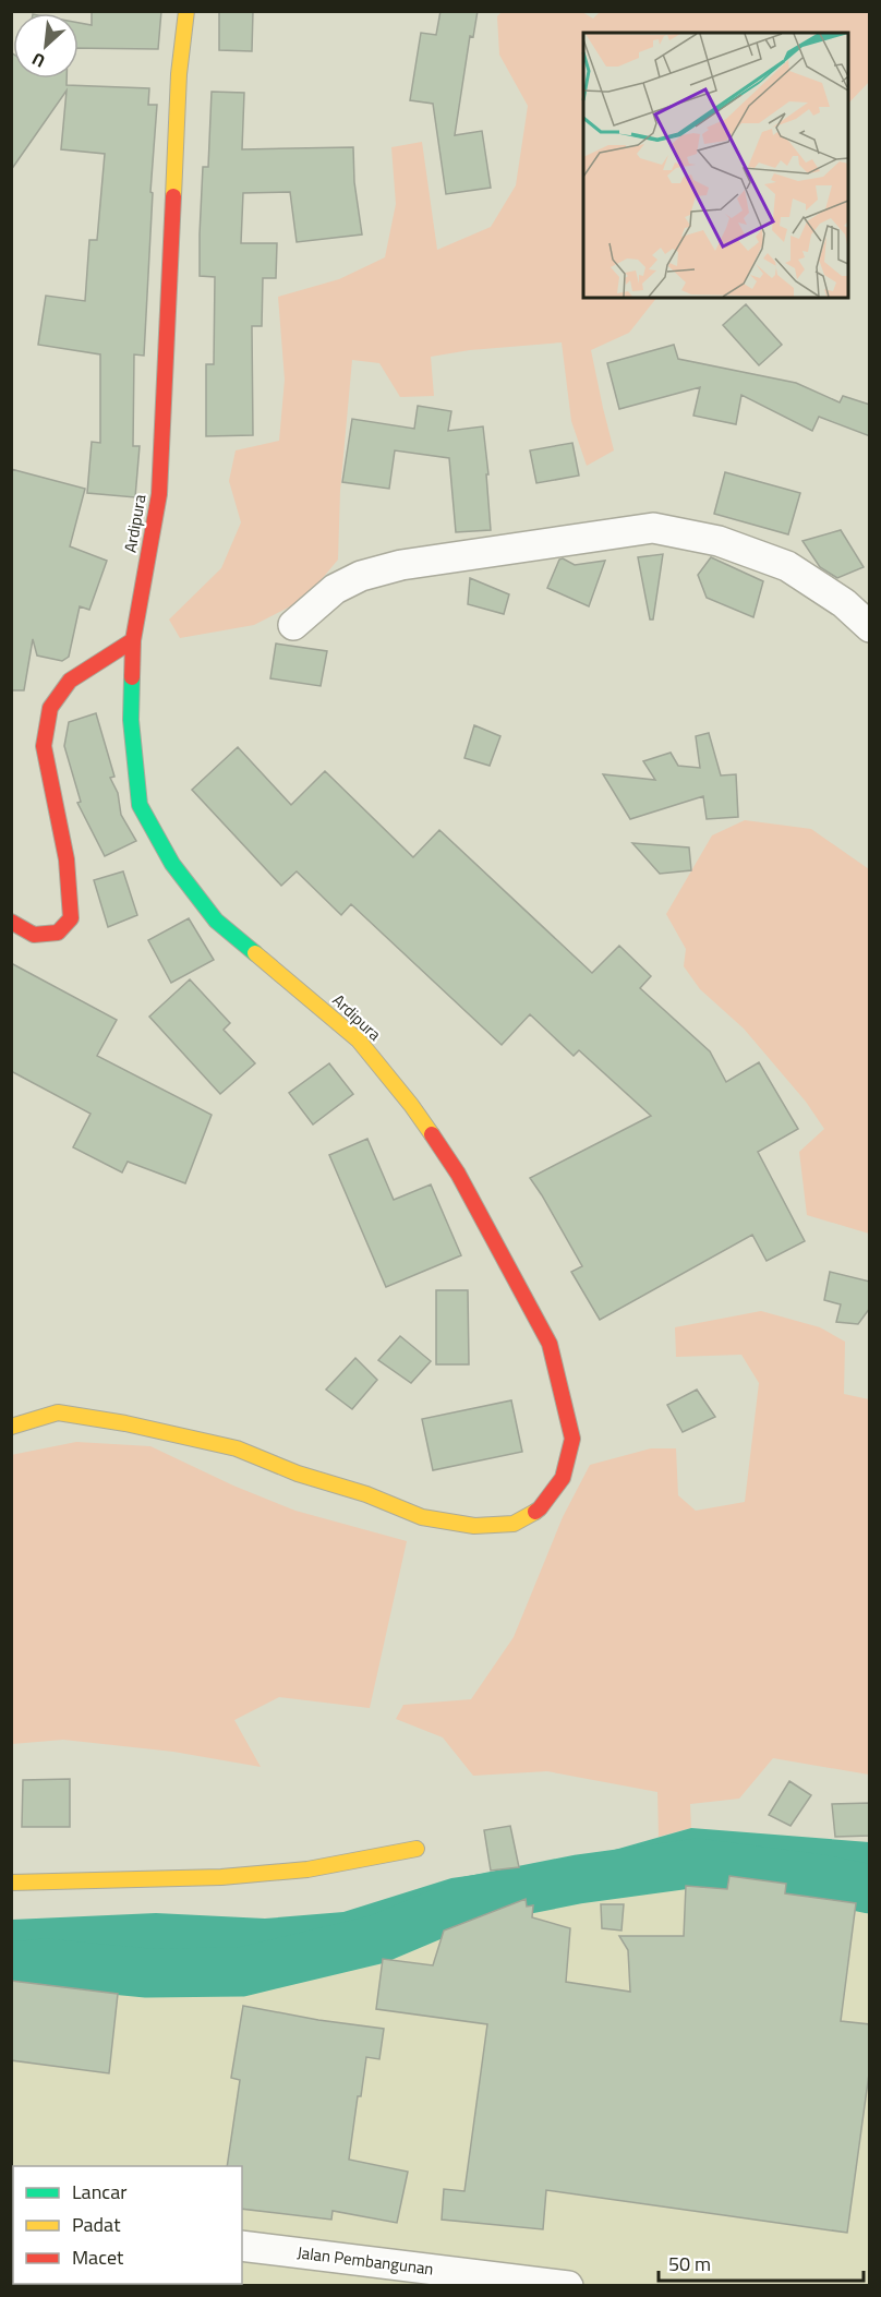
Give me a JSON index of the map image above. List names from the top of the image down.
{
  "streets": {
    "street": ["Ardipura", "Jalan Pembangunan"]
  },
  "legend": ["Lancar", "Padat", "Macet"],
  "scale_bar": "50 m",
  "north": "bottom left"
}
